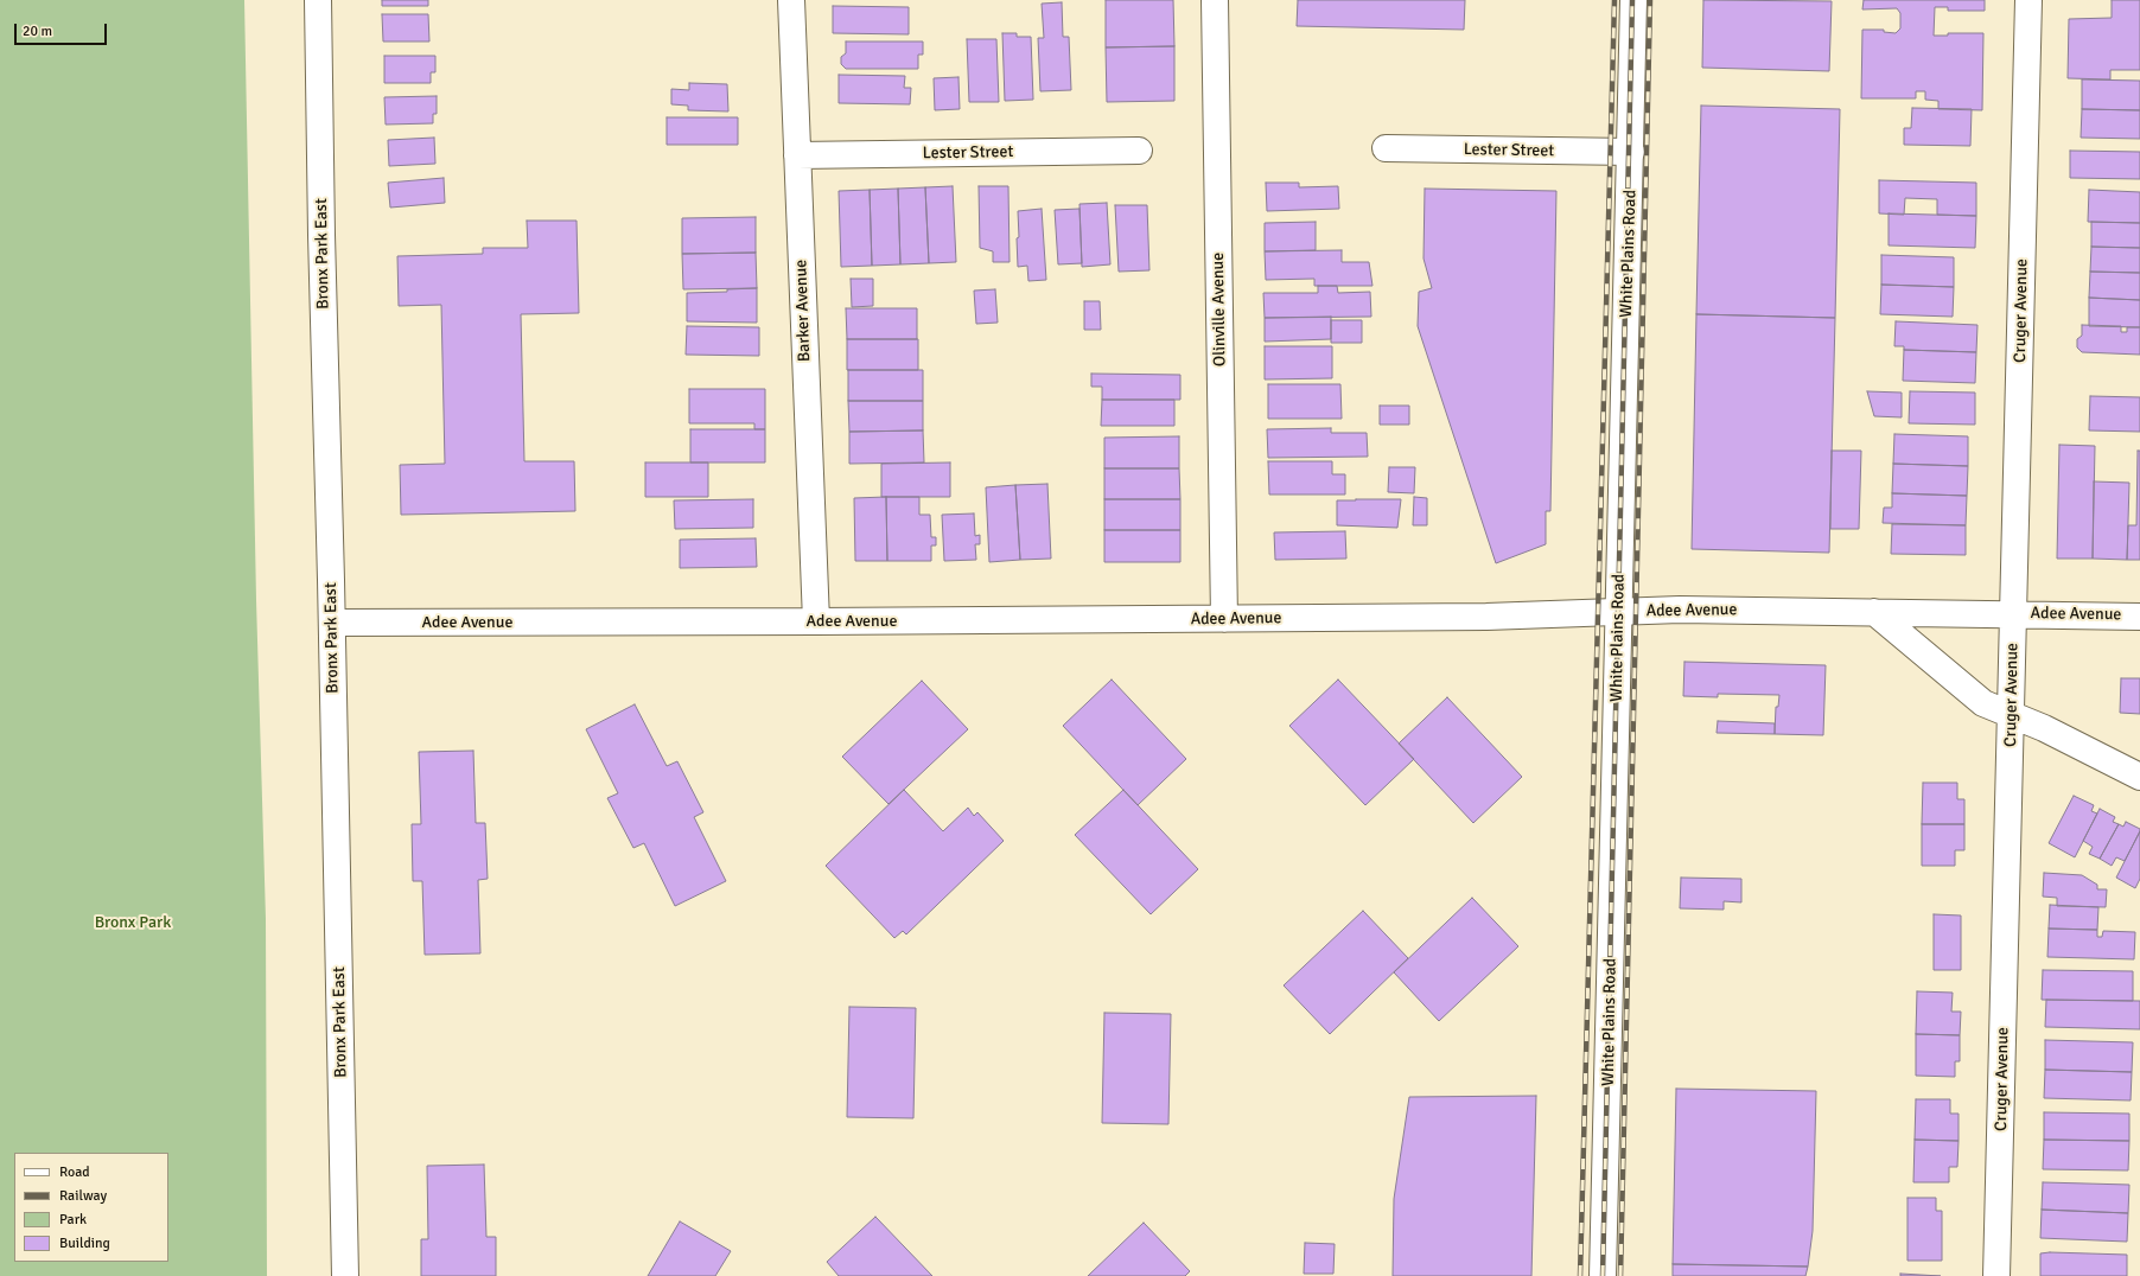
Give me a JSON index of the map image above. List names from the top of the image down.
{
  "streets": {
    "street": [
      "Lester Street",
      "Bronx Park East",
      "White Plains Road",
      "Olinville Avenue",
      "Barker Avenue",
      "Cruger Avenue",
      "Adee Avenue"
    ]
  },
  "crossings": [
    ["Lester Street", "White Plains Road"],
    ["Lester Street", "Barker Avenue"],
    ["Bronx Park East", "Adee Avenue"],
    ["White Plains Road", "Adee Avenue"],
    ["Olinville Avenue", "Adee Avenue"],
    ["Barker Avenue", "Adee Avenue"],
    ["Cruger Avenue", "Adee Avenue"]
  ],
  "parks": ["Bronx Park"],
  "legend": [
    "Road",
    "Railway",
    "Park",
    "Building"
  ],
  "scale_bar": "20 m"
}
